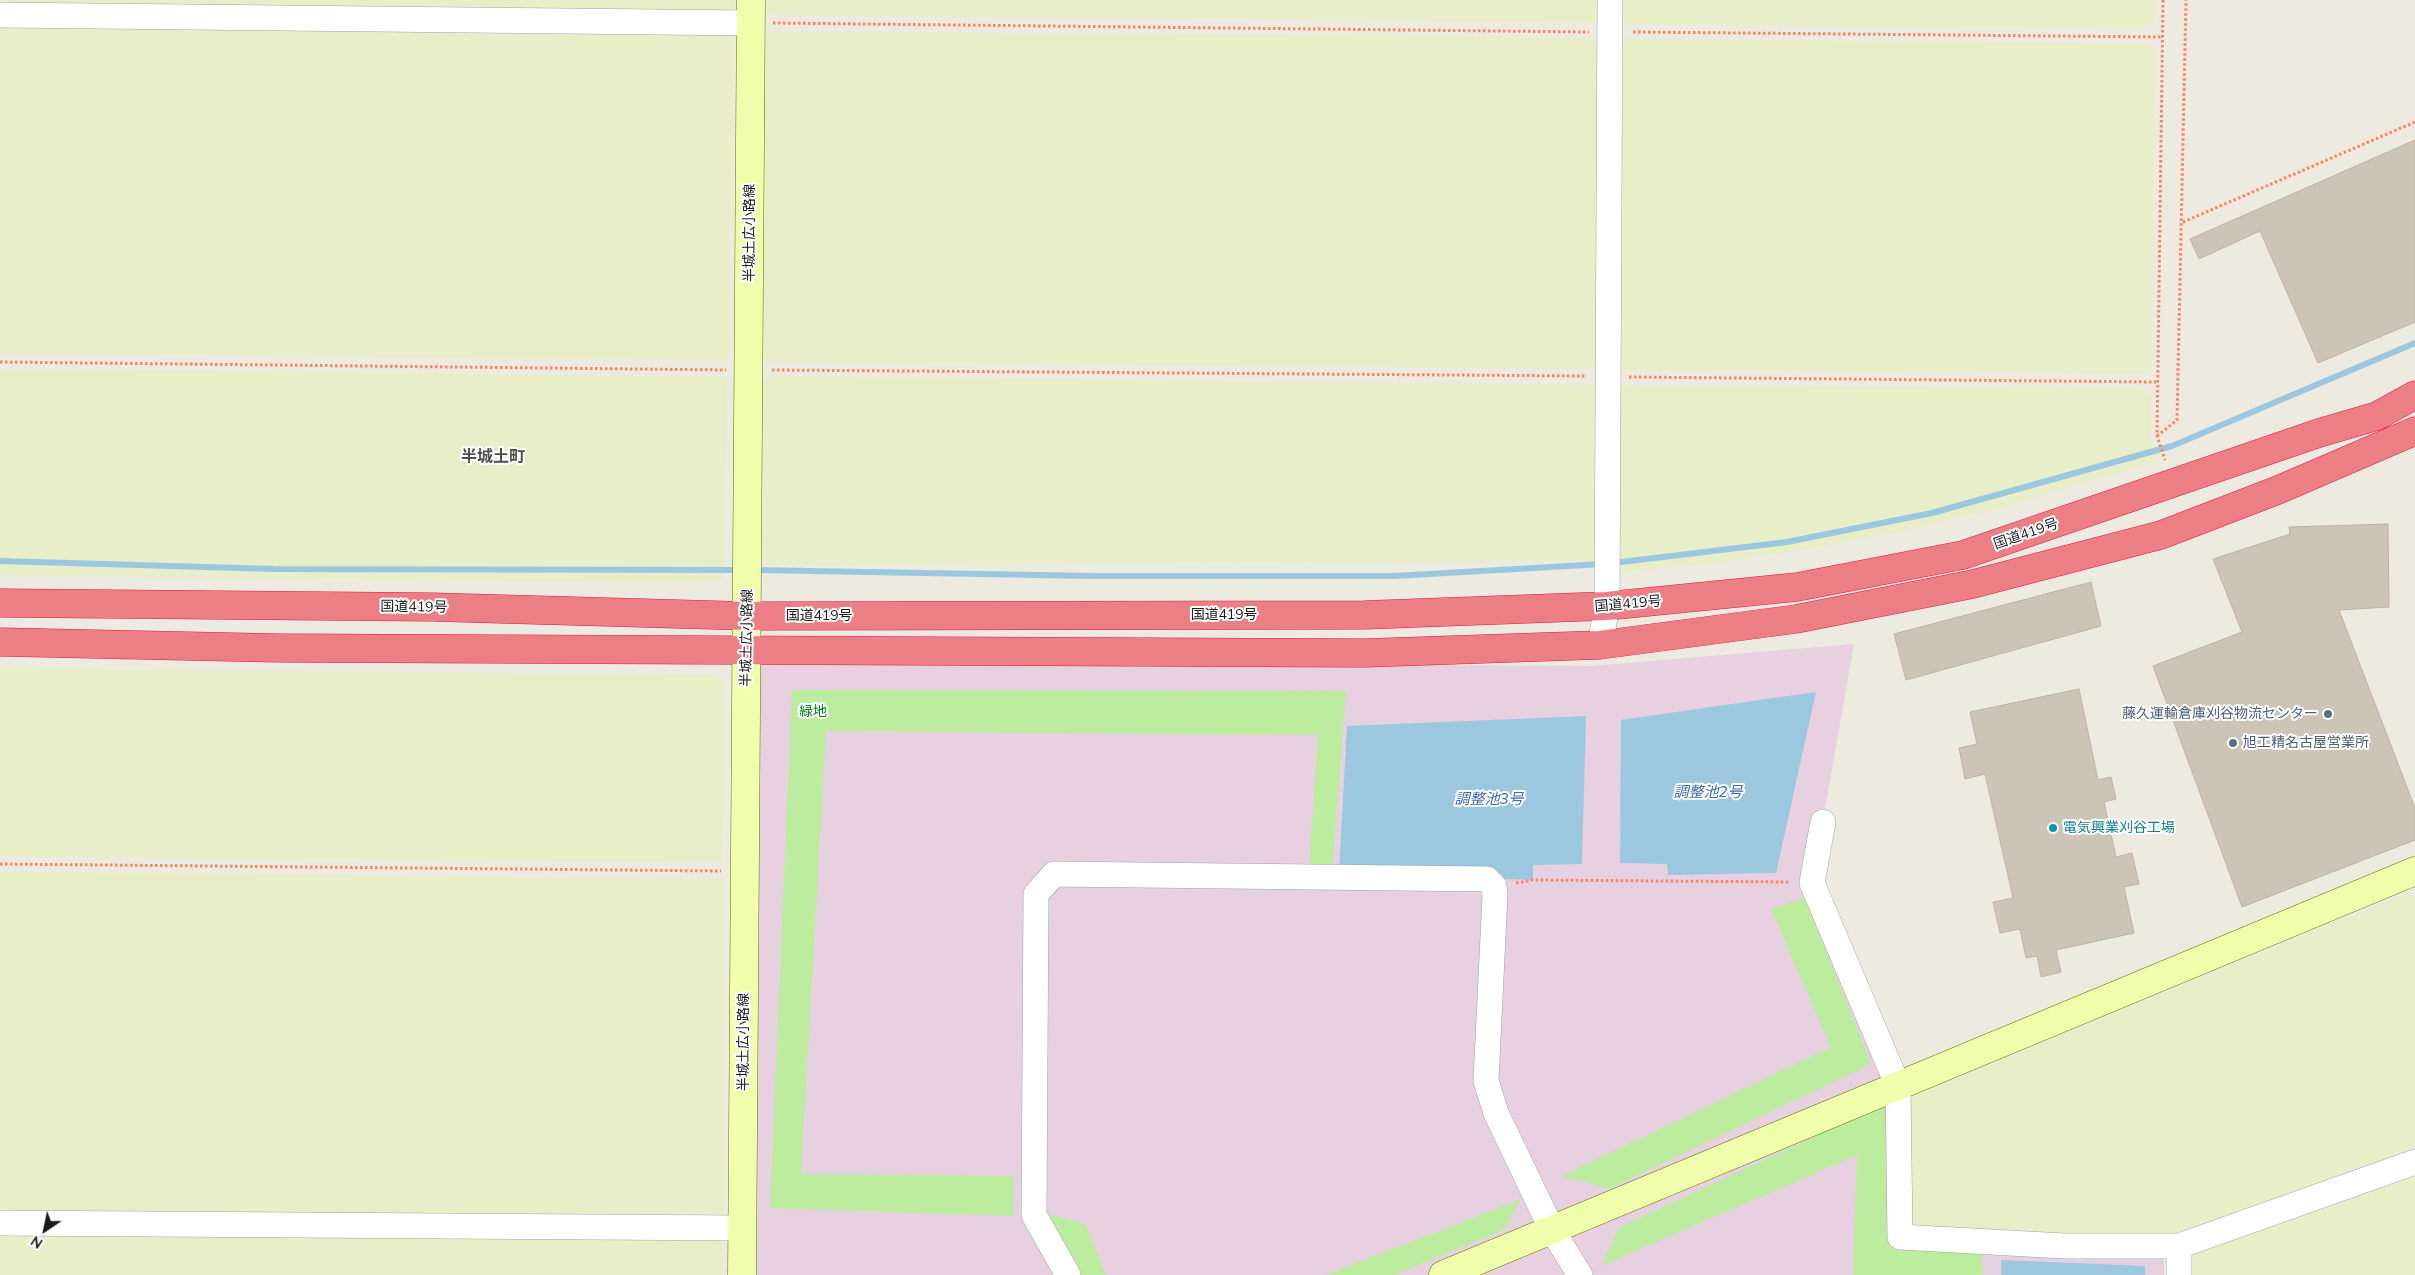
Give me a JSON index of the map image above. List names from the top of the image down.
{
  "streets": {
    "highway": ["国道419号"],
    "main road": ["半城土広小路線"]
  },
  "crossings": [
    ["半城土広小路線", "国道419号"]
  ],
  "districts": ["半城土町"],
  "water": ["調整池2号", "調整池3号"],
  "parks": ["緑地"],
  "places": ["藤久運輸倉庫刈谷物流センター", "旭工精名古屋営業所", "電気興業刈谷工場"],
  "north": "bottom left"
}
